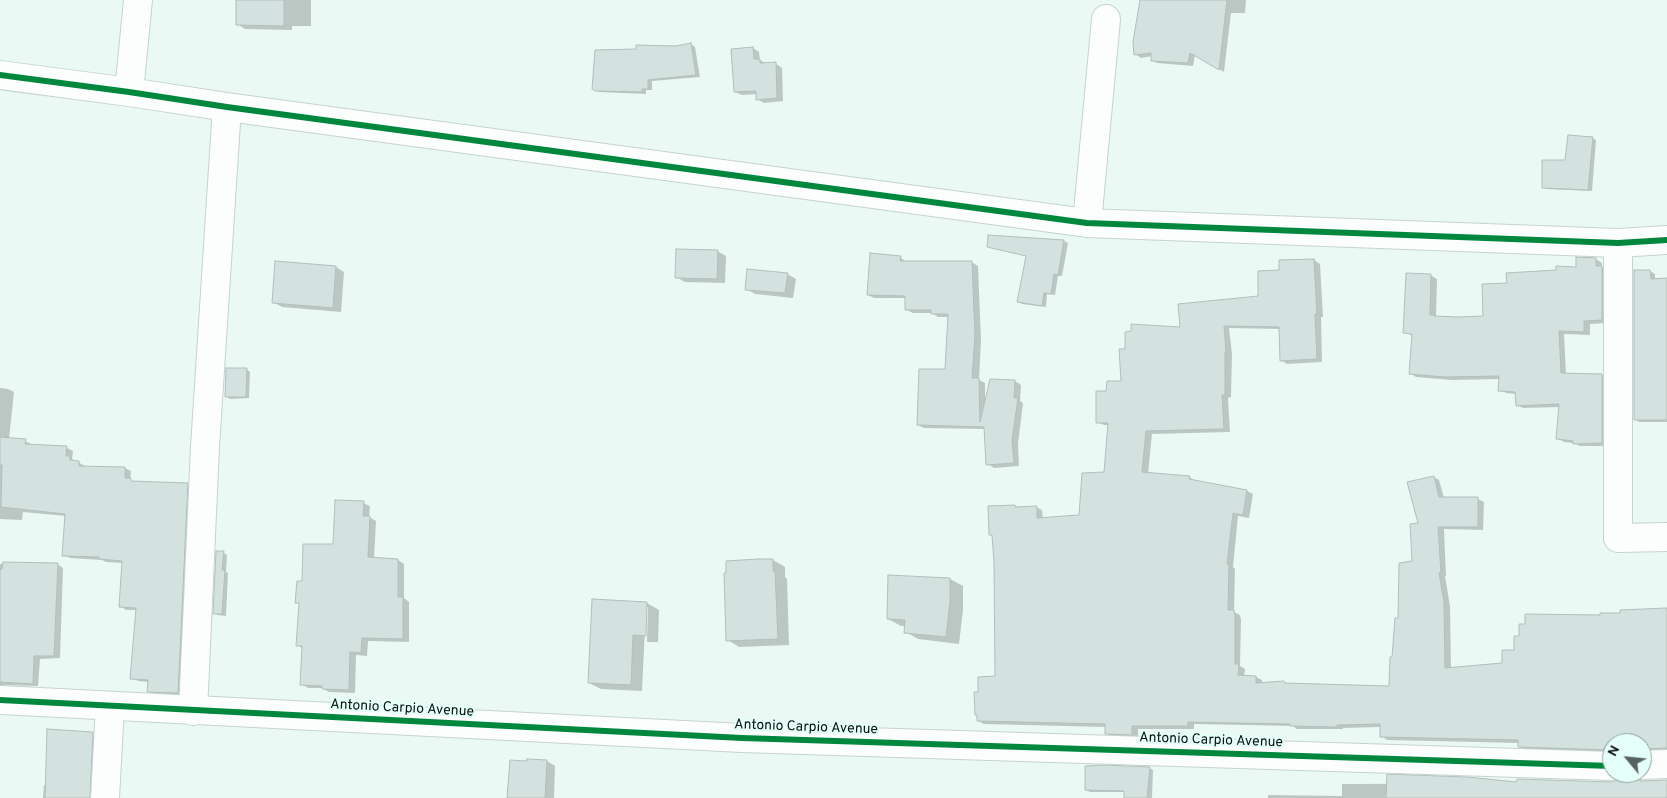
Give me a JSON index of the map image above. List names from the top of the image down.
{
  "streets": {
    "street": ["Antonio Carpio Avenue"]
  },
  "north": "top left"
}
